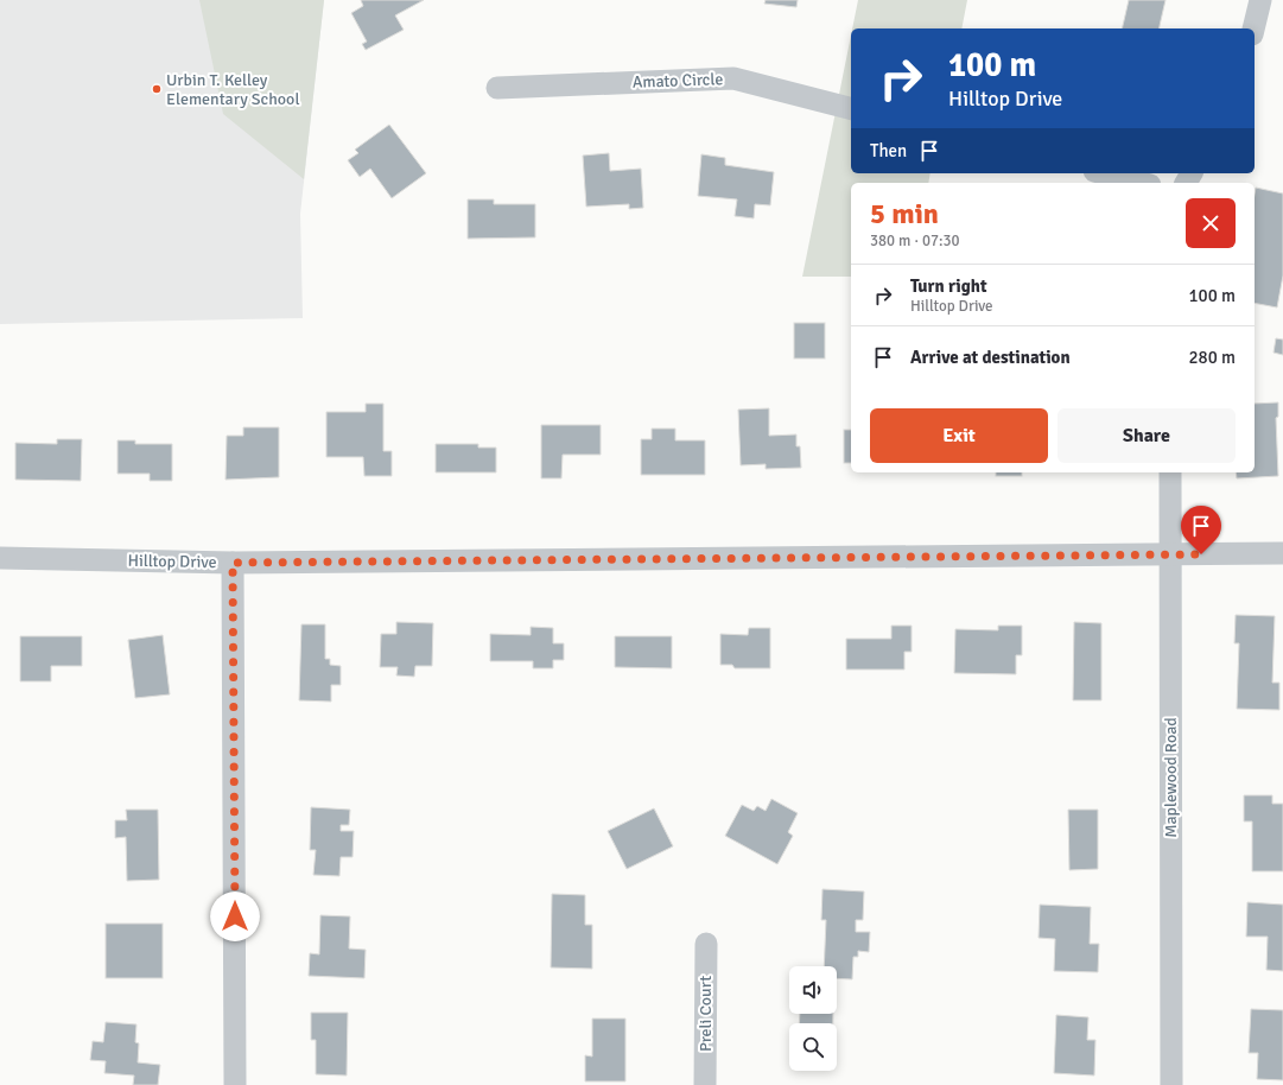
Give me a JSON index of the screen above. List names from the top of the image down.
{
  "streets": {
    "street": [
      "Amato Circle",
      "Hilltop Drive",
      "Maplewood Road",
      "Preli Court"
    ]
  },
  "crossings": [
    ["Hilltop Drive", "Maplewood Road"]
  ],
  "places": ["Urbin T. Kelley Elementary School"],
  "page": {
    "turn": ["100 m", "Hilltop Drive"],
    "then": "Then",
    "heading": ["5 min", "380 m · 07:30"],
    "list": [
      {
        "name": "Turn right",
        "note": "Hilltop Drive",
        "value": "100 m"
      },
      {
        "name": "Arrive at destination",
        "value": "280 m"
      }
    ],
    "buttons": ["Exit", "Share"]
  }
}
